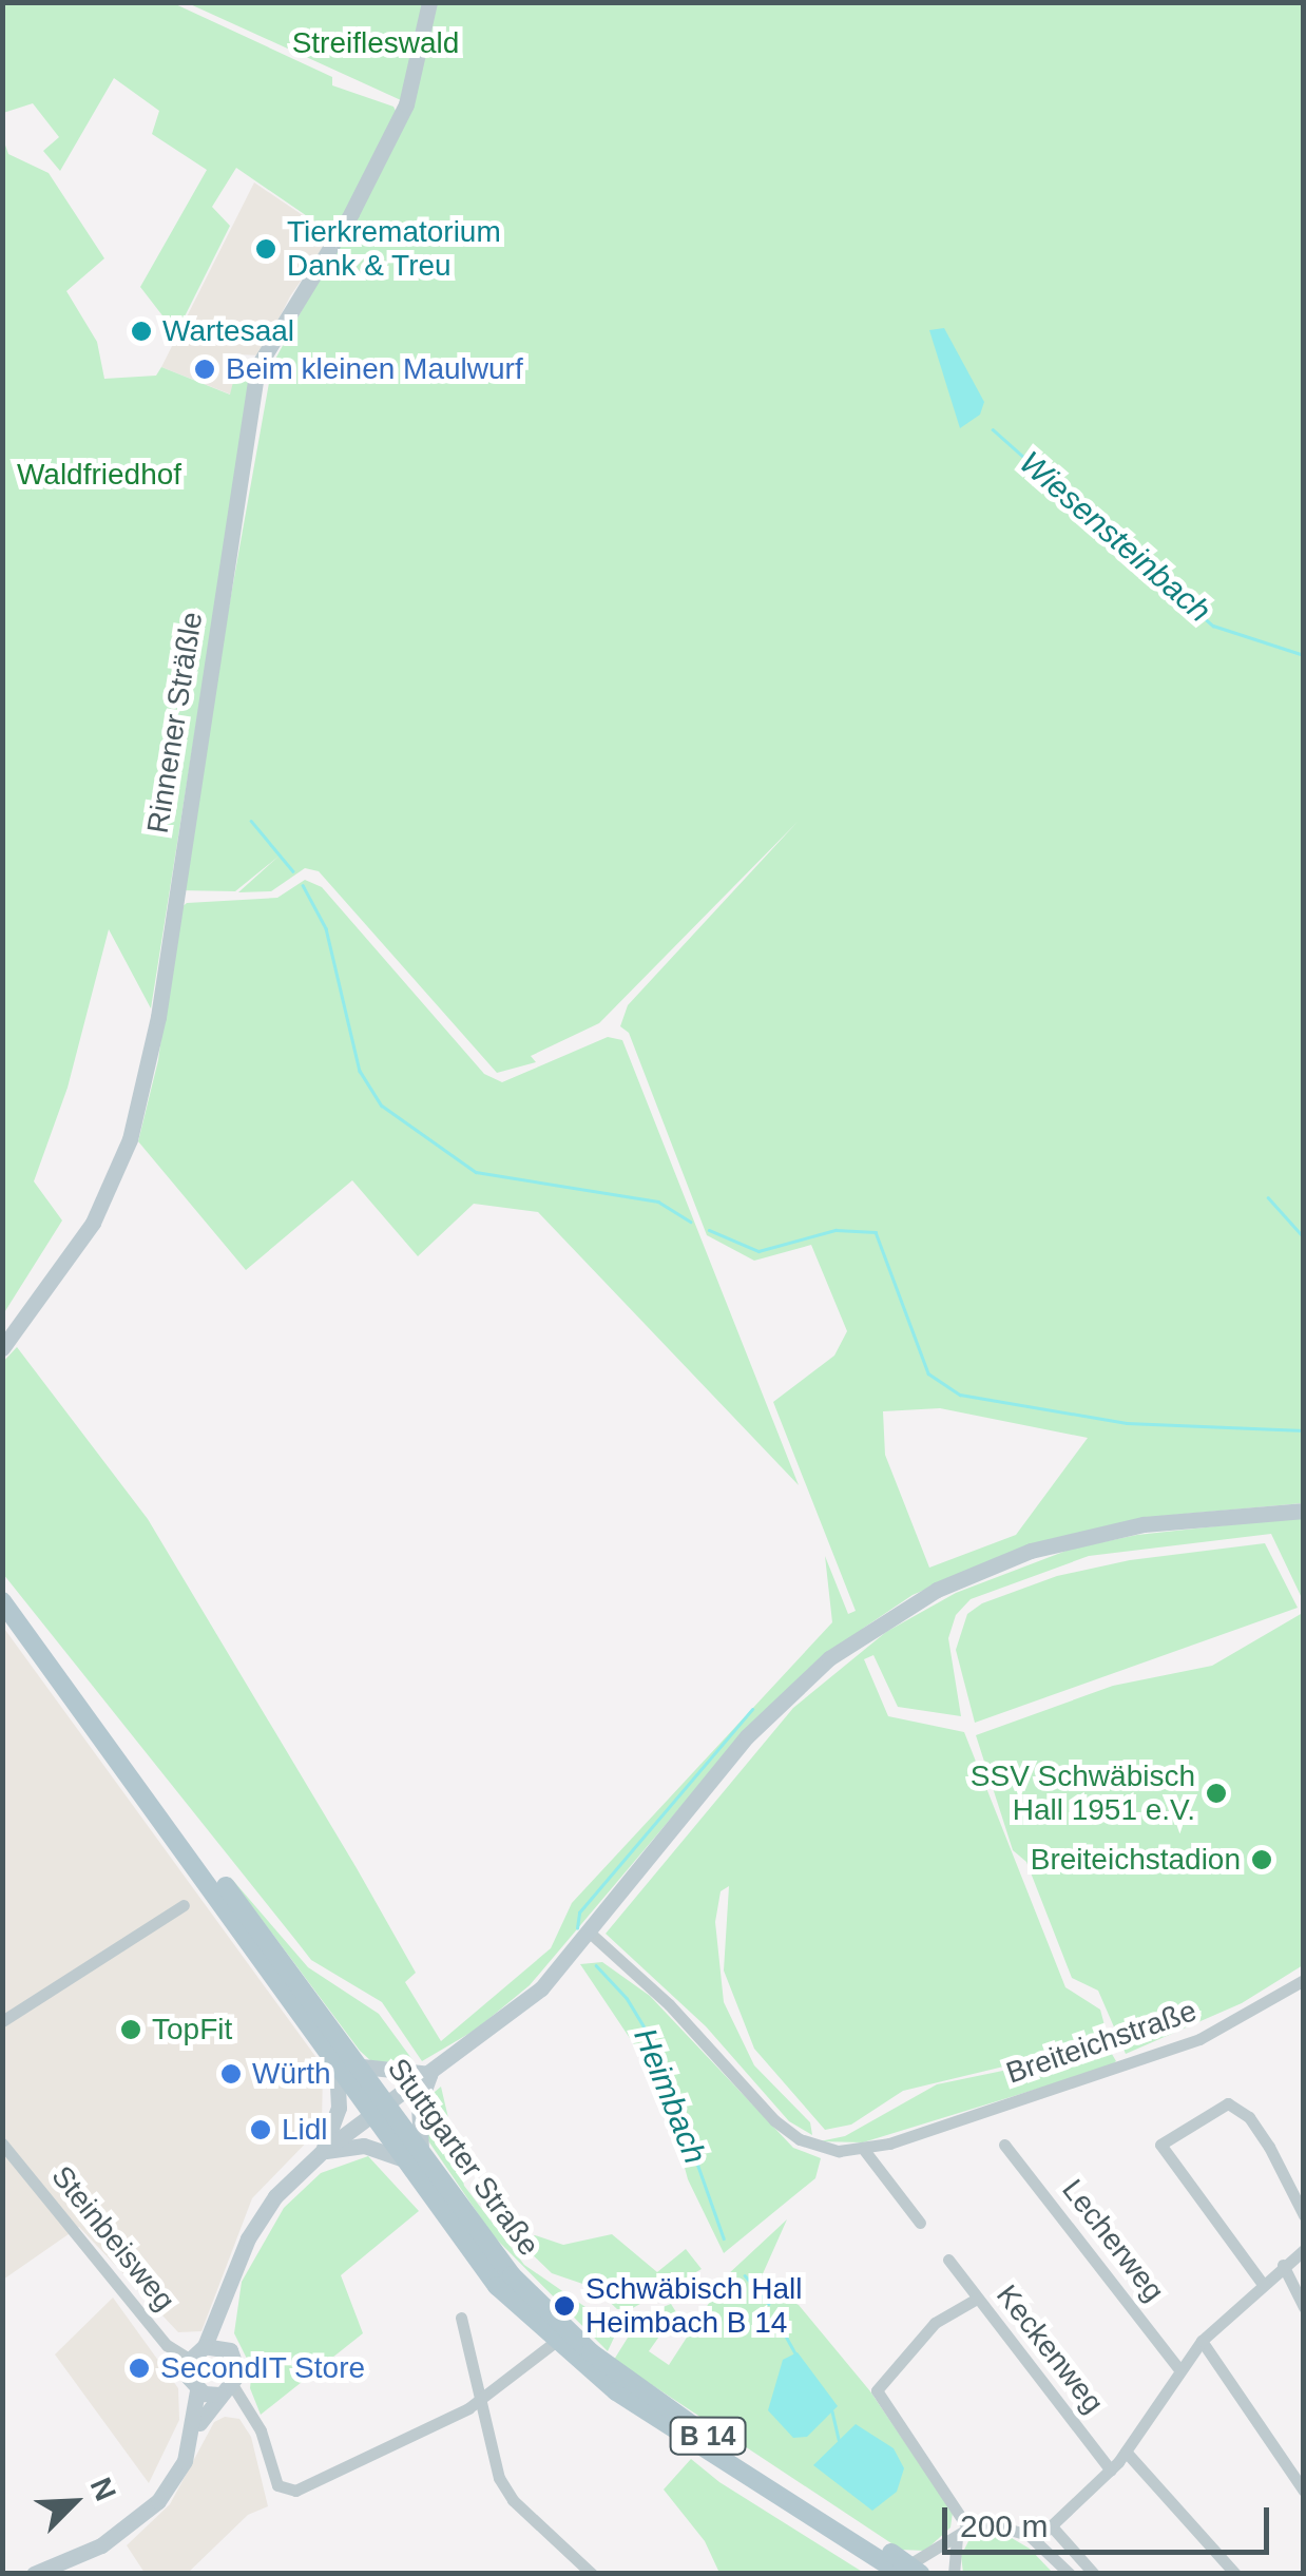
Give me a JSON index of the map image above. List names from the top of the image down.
{
  "streets": {
    "main road": ["Stuttgarter Straße", "B 14"],
    "street": [
      "Rinnener Sträßle",
      "Breiteichstraße",
      "Steinbeisweg",
      "Lecherweg",
      "Keckenweg"
    ]
  },
  "water": ["Wiesensteinbach", "Heimbach"],
  "parks": ["Streifleswald", "Waldfriedhof"],
  "places": [
    "Tierkrematorium Dank & Treu",
    "Wartesaal",
    "Beim kleinen Maulwurf",
    "SSV Schwäbisch Hall 1951 e.V.",
    "Breiteichstadion",
    "TopFit",
    "Würth",
    "Lidl",
    "Schwäbisch Hall Heimbach B 14",
    "SecondIT Store"
  ],
  "scale_bar": "200 m",
  "north": "top right"
}
